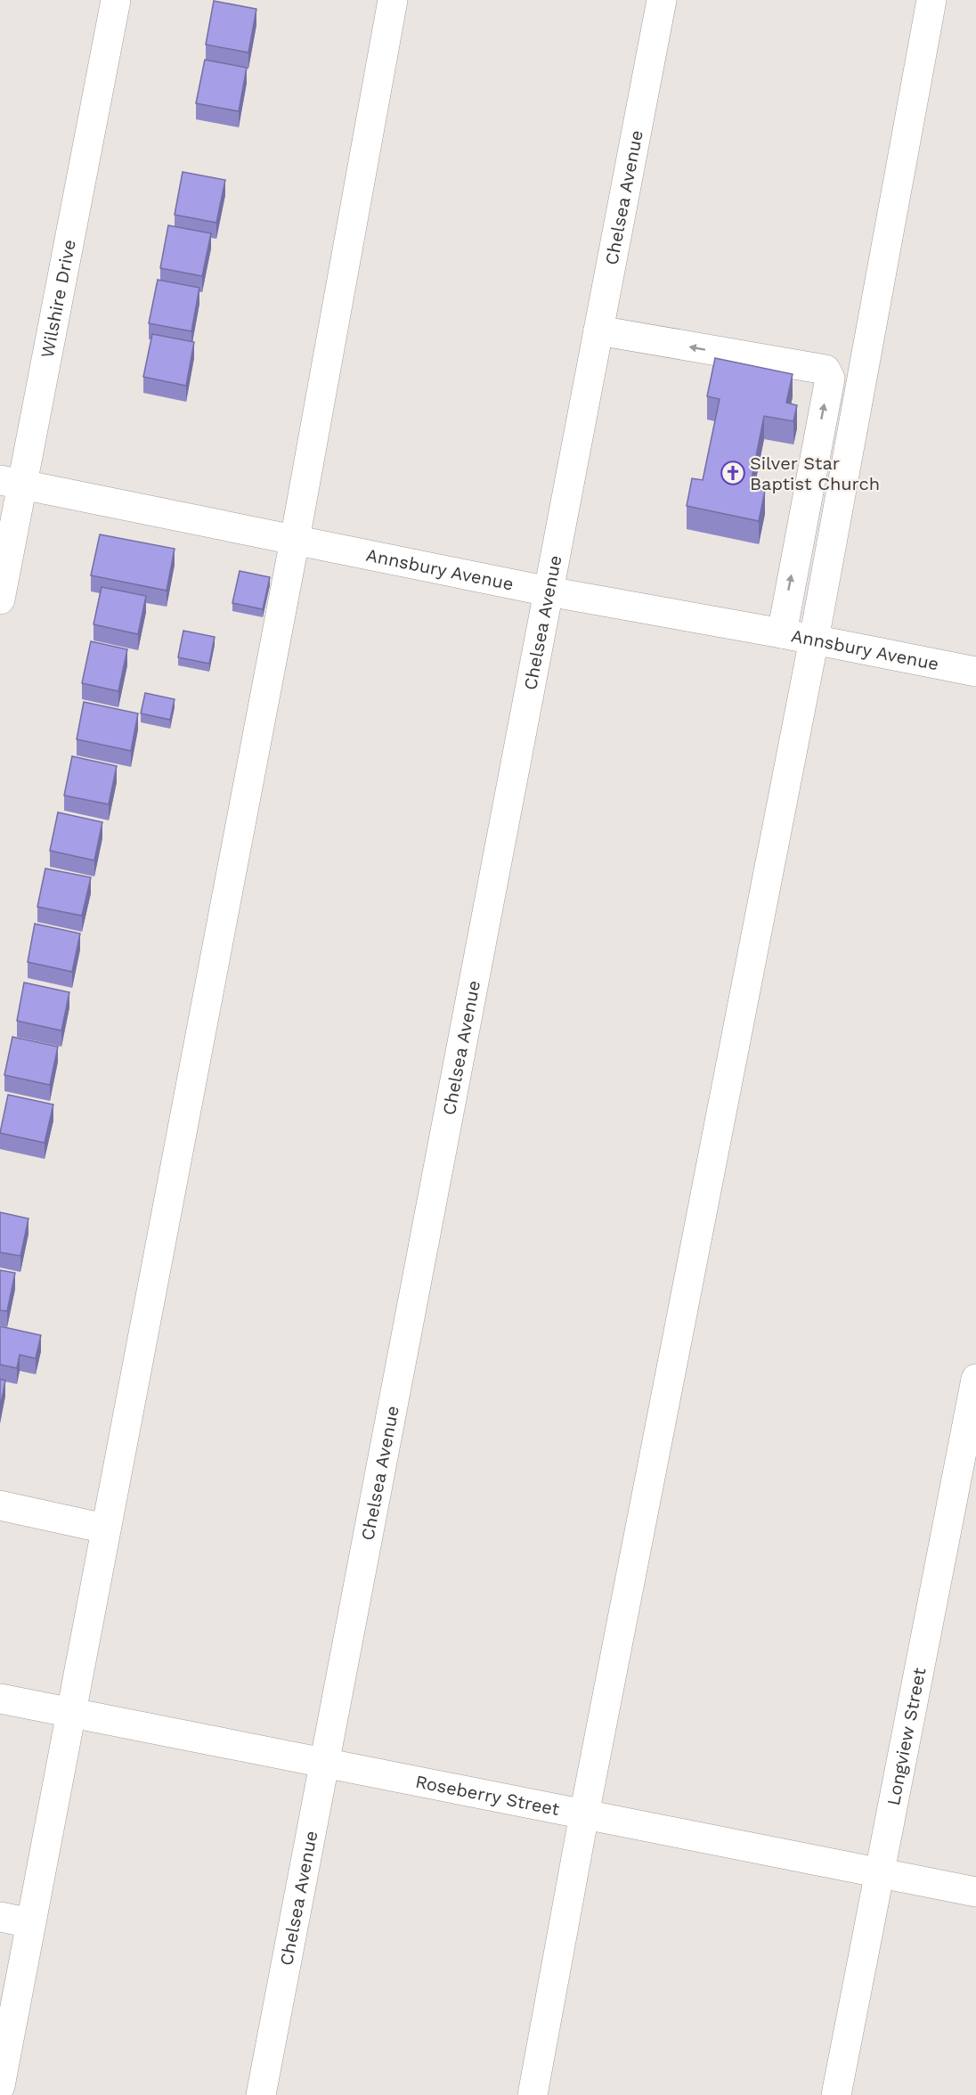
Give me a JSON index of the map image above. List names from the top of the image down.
{
  "streets": {
    "street": [
      "Chelsea Avenue",
      "Wilshire Drive",
      "Annsbury Avenue",
      "Longview Street",
      "Roseberry Street"
    ]
  },
  "crossings": [
    ["Chelsea Avenue", "Annsbury Avenue"],
    ["Chelsea Avenue", "Roseberry Street"],
    ["Wilshire Drive", "Annsbury Avenue"],
    ["Longview Street", "Roseberry Street"]
  ],
  "places": {
    "church": ["Silver Star Baptist Church"]
  }
}
